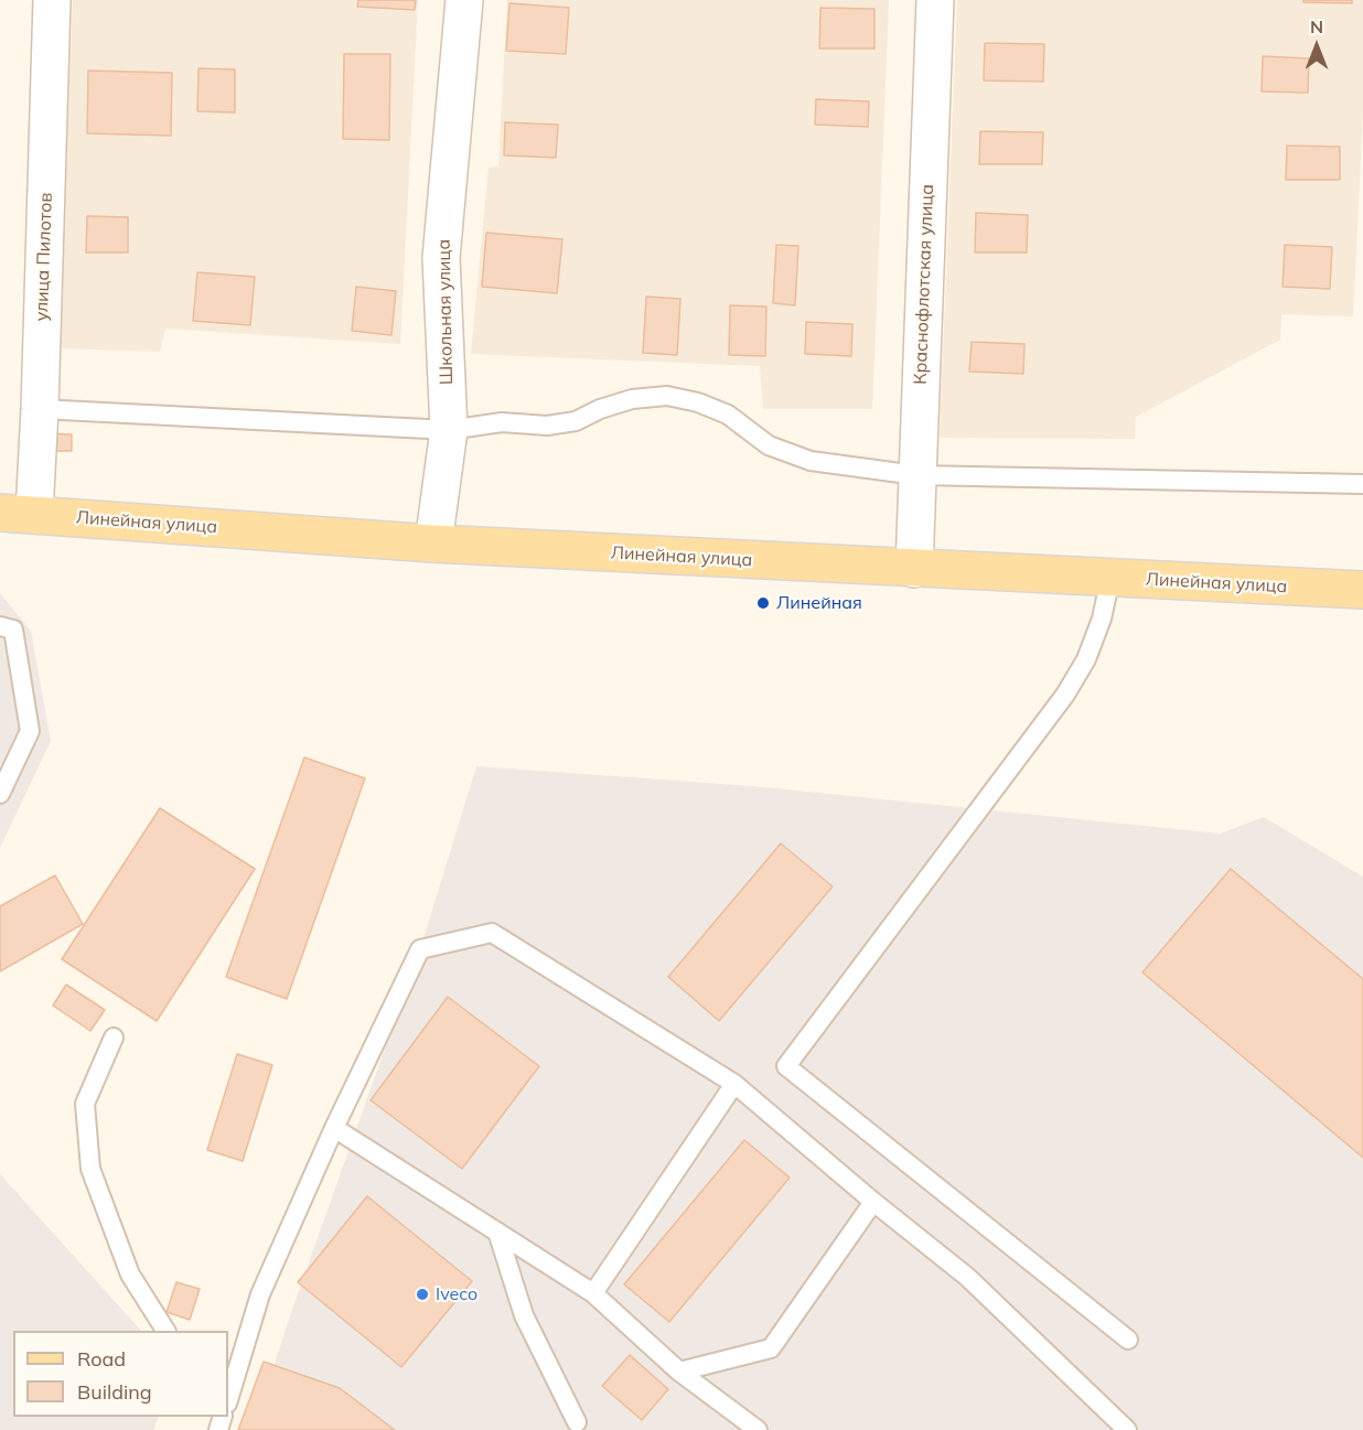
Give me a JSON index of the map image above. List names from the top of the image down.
{
  "streets": {
    "main road": ["Линейная улица"],
    "street": ["улица Пилотов", "Краснофлотская улица", "Школьная улица"]
  },
  "crossings": [
    ["улица Пилотов", "Линейная улица"],
    ["Краснофлотская улица", "Линейная улица"],
    ["Школьная улица", "Линейная улица"]
  ],
  "places": ["Линейная", "Iveco"],
  "legend": ["Road", "Building"],
  "north": "top"
}
